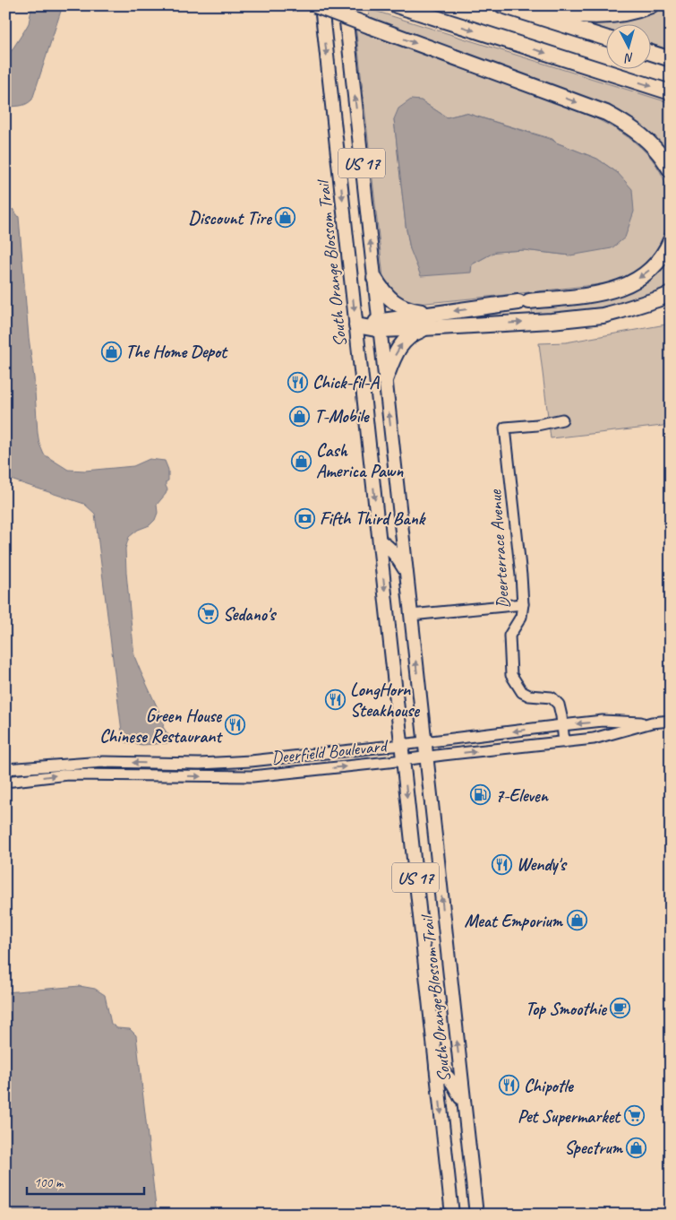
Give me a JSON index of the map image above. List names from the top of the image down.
{
  "streets": {
    "main road": ["US 17", "South Orange Blossom Trail"],
    "street": ["Deerterrace Avenue", "Deerfield Boulevard"]
  },
  "crossings": [
    ["South Orange Blossom Trail", "Deerfield Boulevard"],
    ["Deerterrace Avenue", "Deerfield Boulevard"]
  ],
  "places": {
    "shop": [
      "Discount Tire",
      "The Home Depot",
      "T-Mobile",
      "Cash America Pawn",
      "Meat Emporium",
      "Spectrum"
    ],
    "restaurant": [
      "Chick-fil-A",
      "LongHorn Steakhouse",
      "Green House Chinese Restaurant",
      "Wendy's",
      "Chipotle"
    ],
    "bank": ["Fifth Third Bank"],
    "supermarket": ["Sedano's", "Pet Supermarket"],
    "fuel station": ["7-Eleven"],
    "cafe": ["Top Smoothie"]
  },
  "scale_bar": "100 m",
  "north": "bottom"
}
